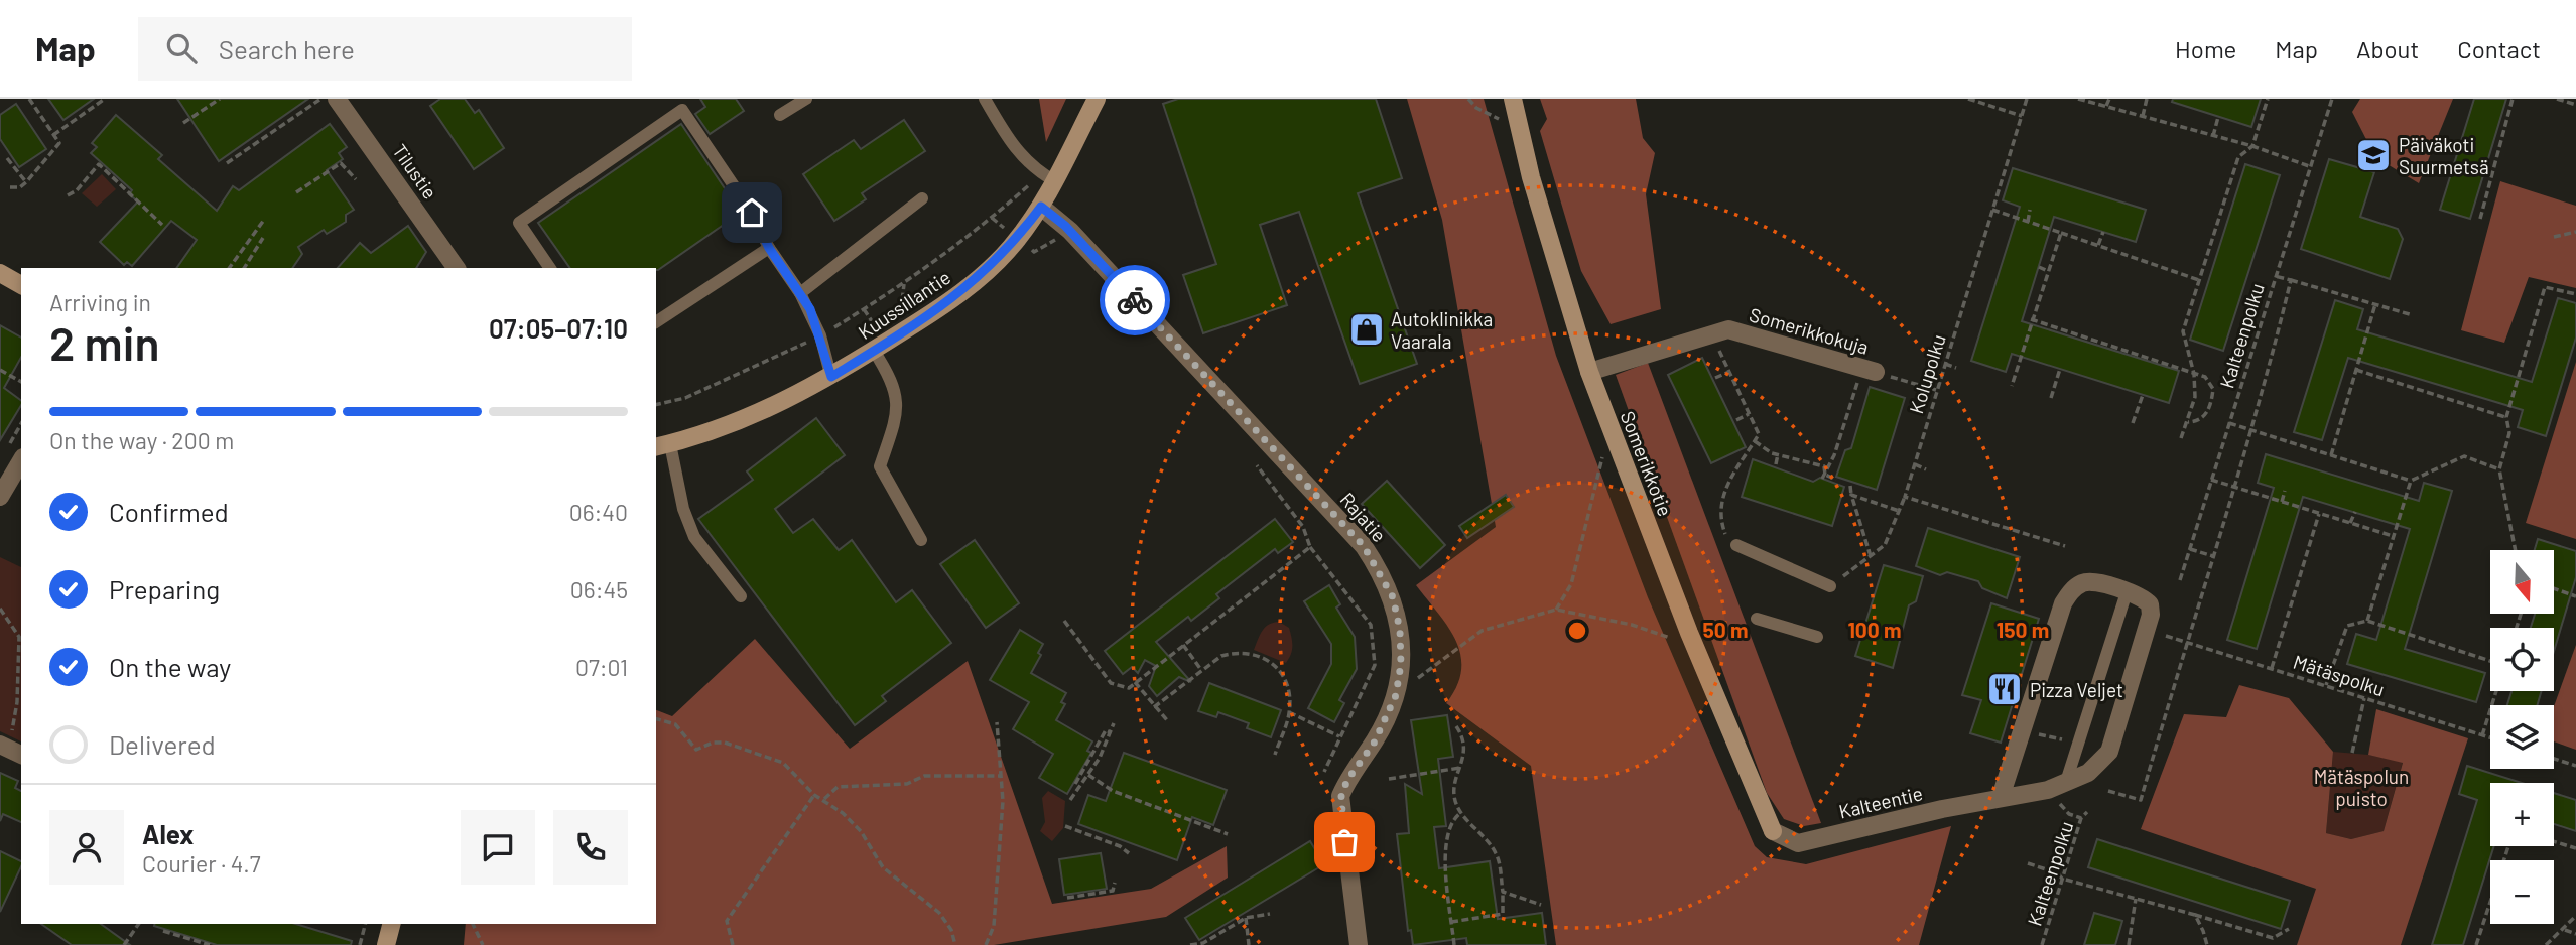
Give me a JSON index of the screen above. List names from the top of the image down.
{
  "streets": {
    "street": [
      "Tilustie",
      "Kuussillantie",
      "Somerikkokuja",
      "Somerikkotie",
      "Rajatie",
      "Kalteentie"
    ],
    "path": ["Kalteenpolku", "Kolupolku", "Mätäspolku"]
  },
  "crossings": [
    ["Kuussillantie", "Rajatie"],
    ["Somerikkokuja", "Kolupolku"],
    ["Somerikkokuja", "Somerikkotie"],
    ["Somerikkotie", "Kalteentie"]
  ],
  "parks": ["Mätäspolun puisto"],
  "places": {
    "school or university": ["Päiväkoti Suurmetsä"],
    "shop": ["Autoklinikka Vaarala"],
    "restaurant": ["Pizza Veljet"]
  },
  "north": "bottom",
  "page": {
    "header": "Map",
    "search": "Search here",
    "nav": [
      "Home",
      "Map",
      "About",
      "Contact"
    ],
    "heading": ["2 min", "Arriving in", "07:05–07:10"],
    "panel": ["Alex", "Courier · 4.7"],
    "bar": "On the way · 200 m",
    "list": [
      ["Confirmed", "06:40"],
      ["Preparing", "06:45"],
      ["On the way", "07:01"],
      "Delivered"
    ],
    "map_buttons": ["+", "−"]
  },
  "rings": ["50 m", "100 m", "150 m"]
}
